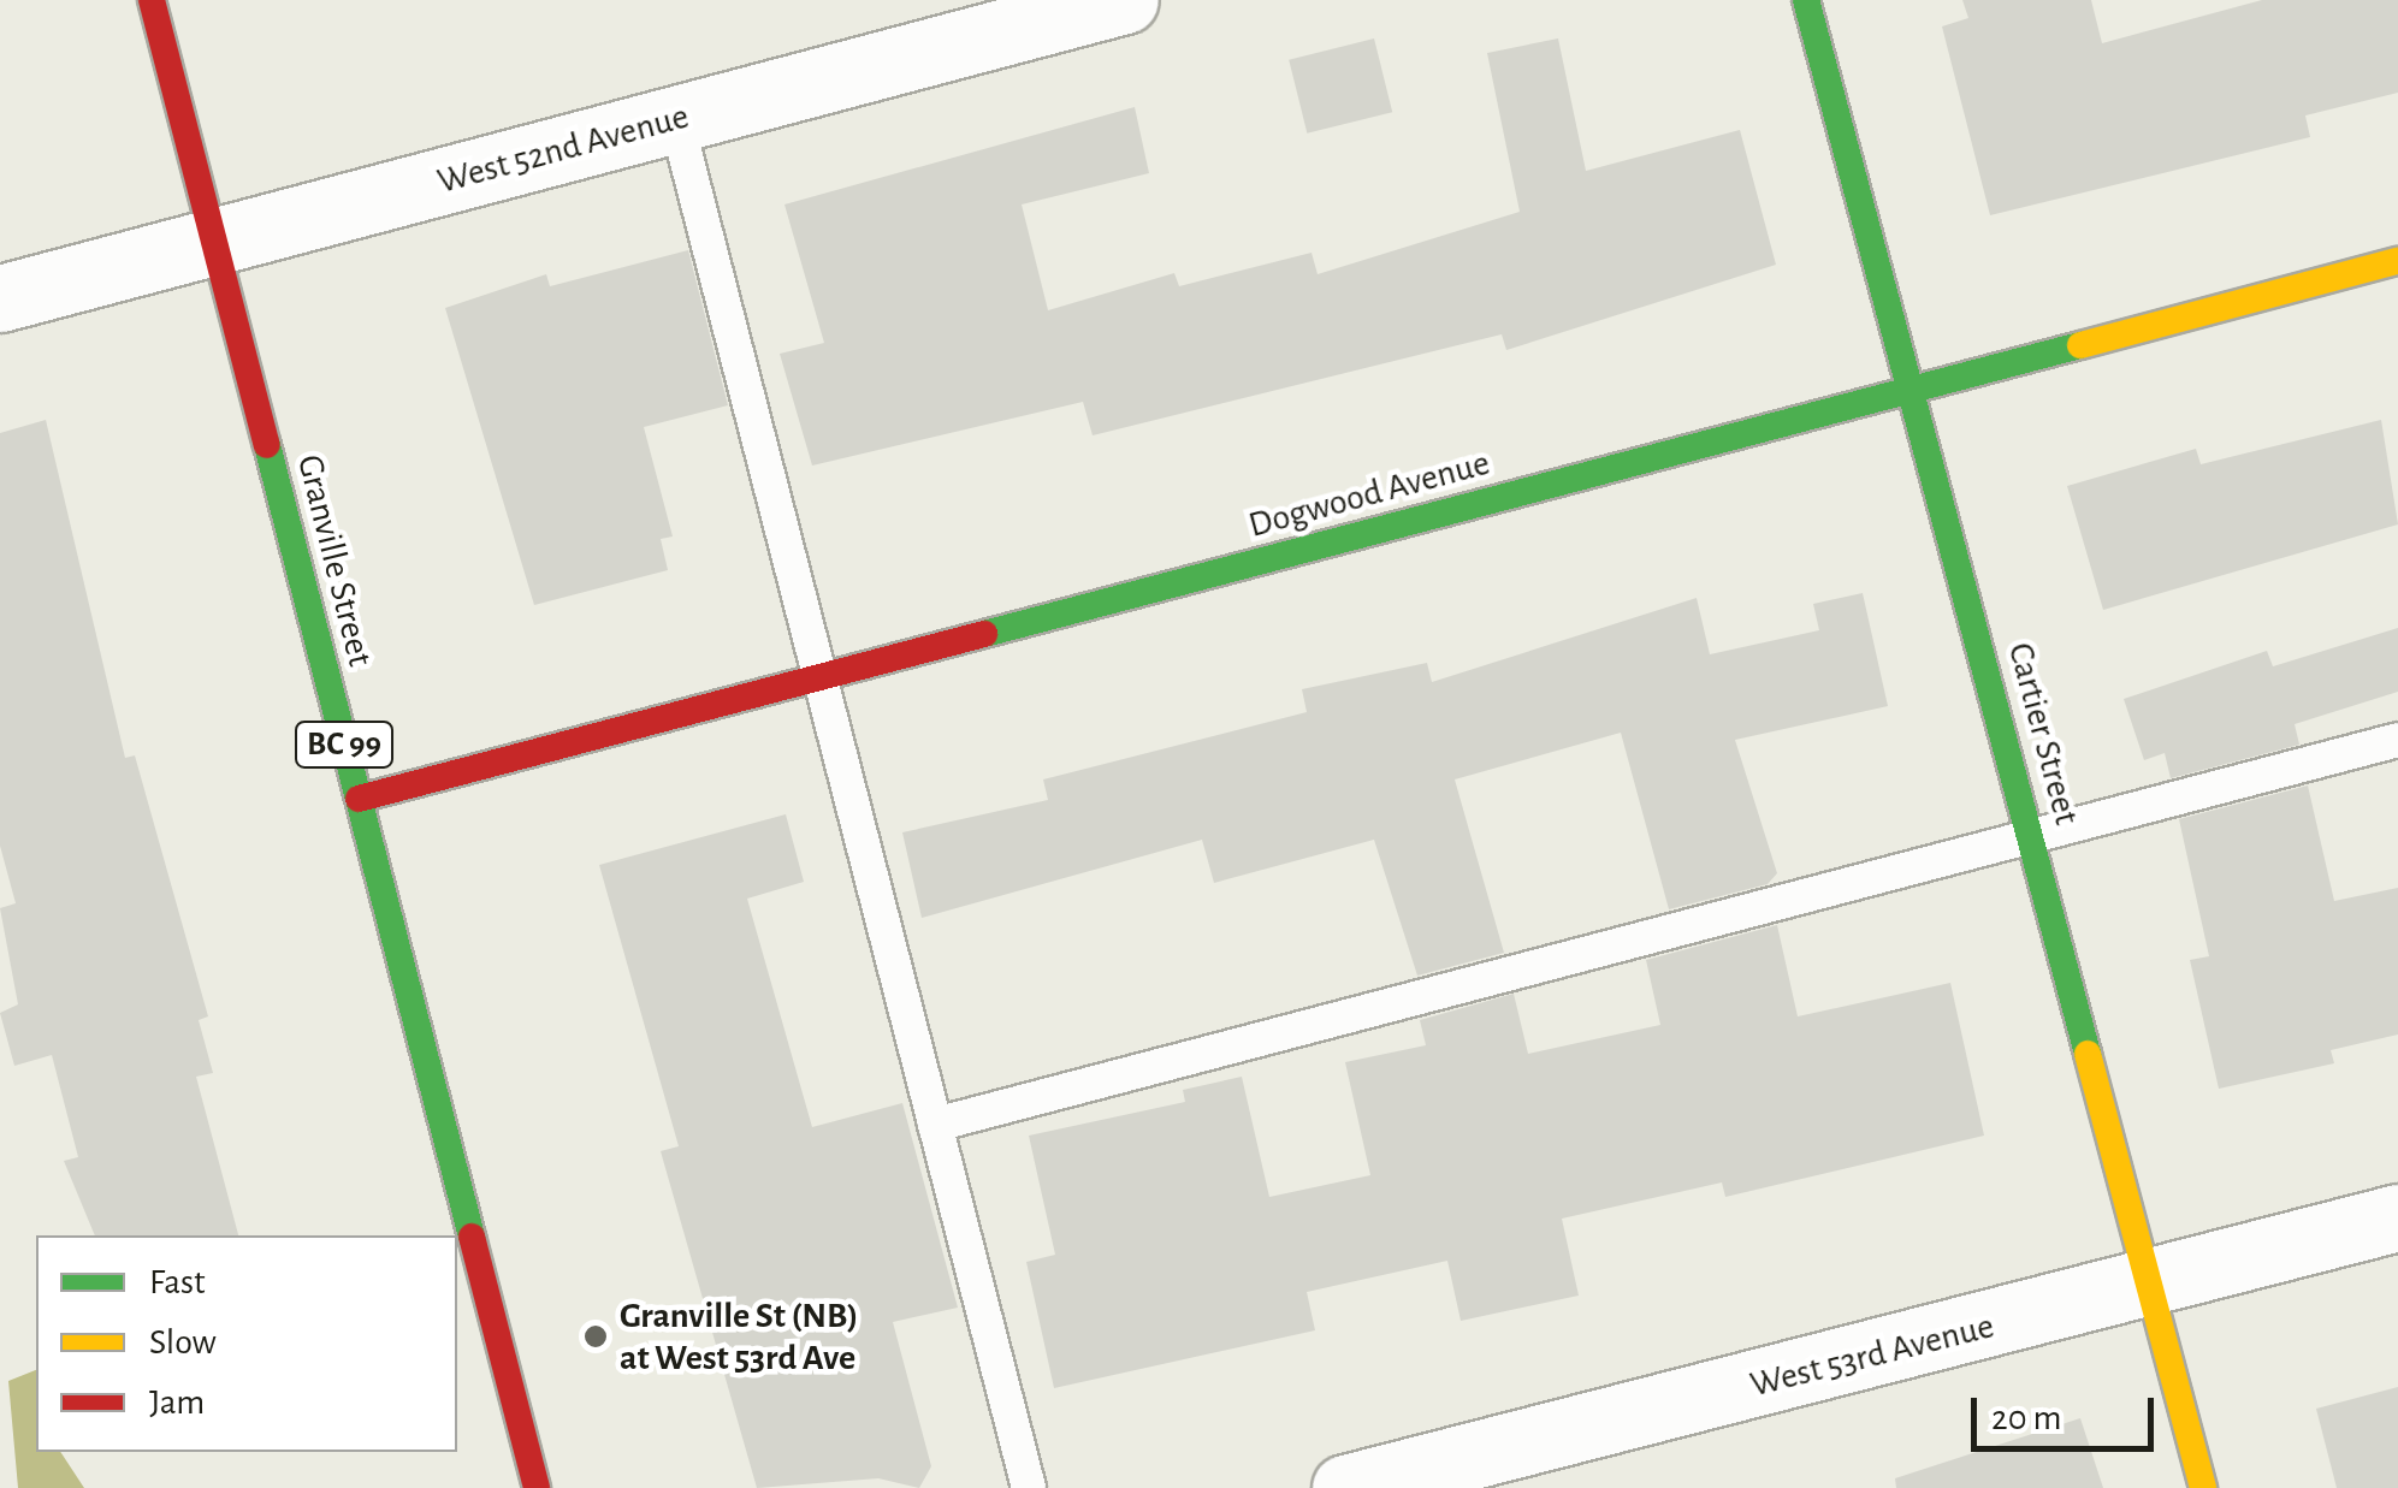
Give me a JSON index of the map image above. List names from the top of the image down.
{
  "streets": {
    "main road": [
      "Dogwood Avenue",
      "Granville Street",
      "Cartier Street",
      "BC 99"
    ],
    "street": ["West 52nd Avenue", "West 53rd Avenue"]
  },
  "crossings": [
    ["West 52nd Avenue", "Granville Street"],
    ["Dogwood Avenue", "Granville Street"],
    ["Dogwood Avenue", "Cartier Street"],
    ["Cartier Street", "West 53rd Avenue"]
  ],
  "places": ["Granville St (NB) at West 53rd Ave"],
  "legend": ["Fast", "Slow", "Jam"],
  "scale_bar": "20 m"
}
